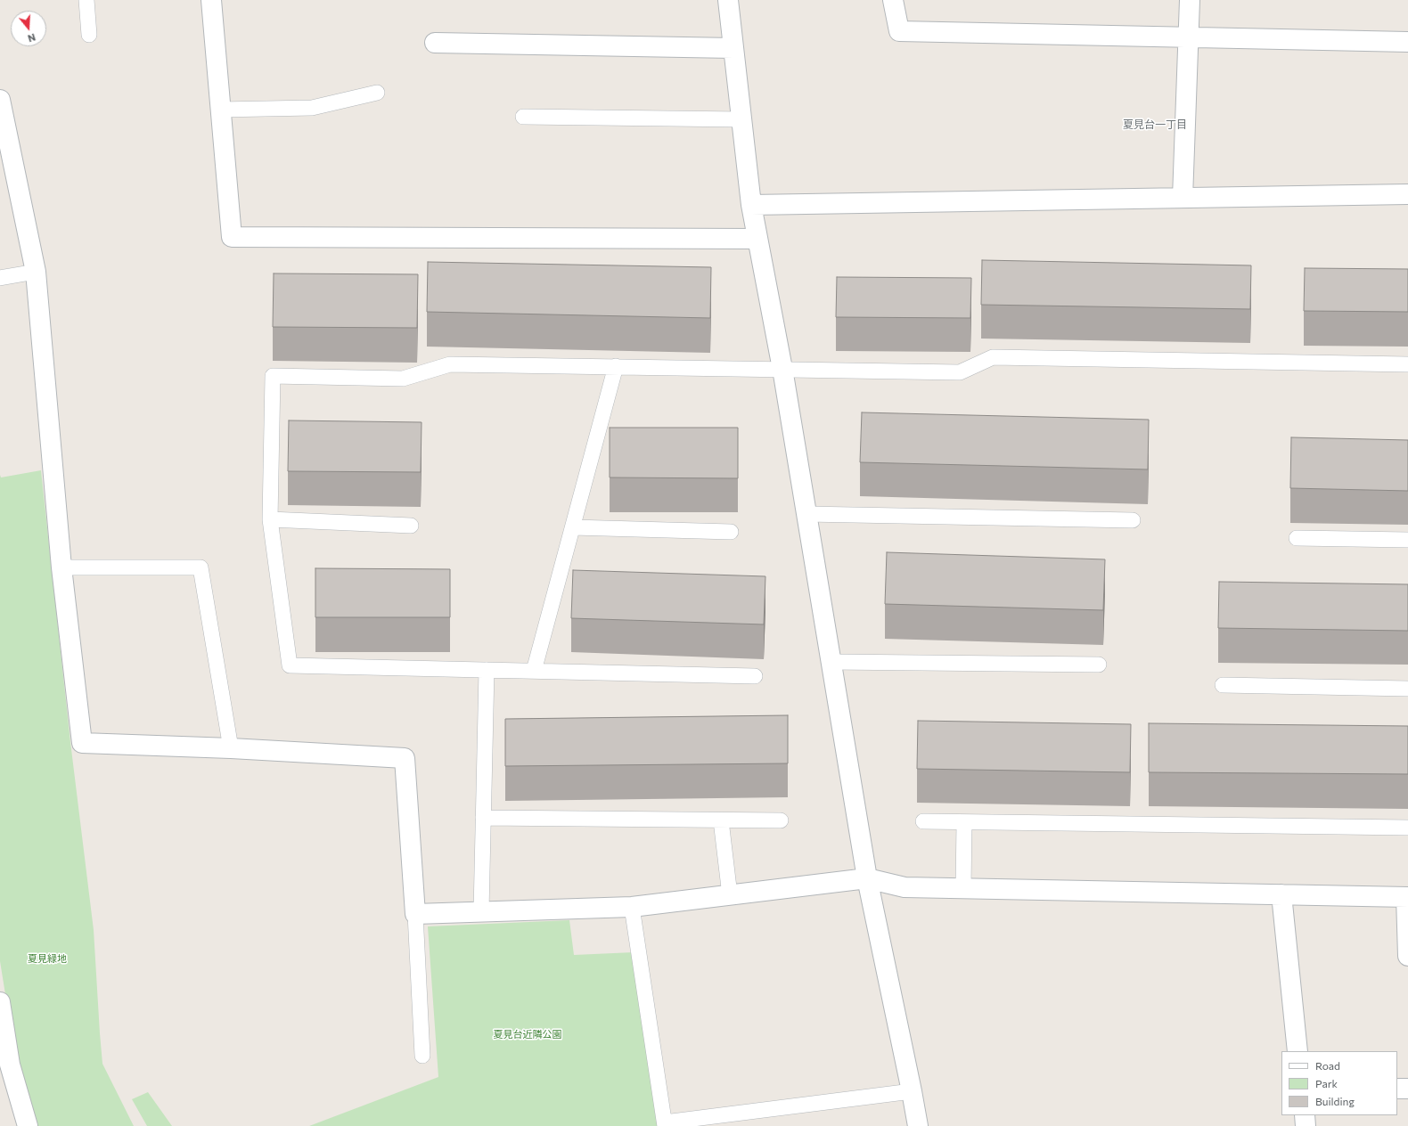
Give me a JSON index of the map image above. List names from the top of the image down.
{
  "districts": ["夏見台一丁目"],
  "parks": ["夏見緑地", "夏見台近隣公園"],
  "legend": ["Road", "Park", "Building"],
  "north": "bottom"
}
